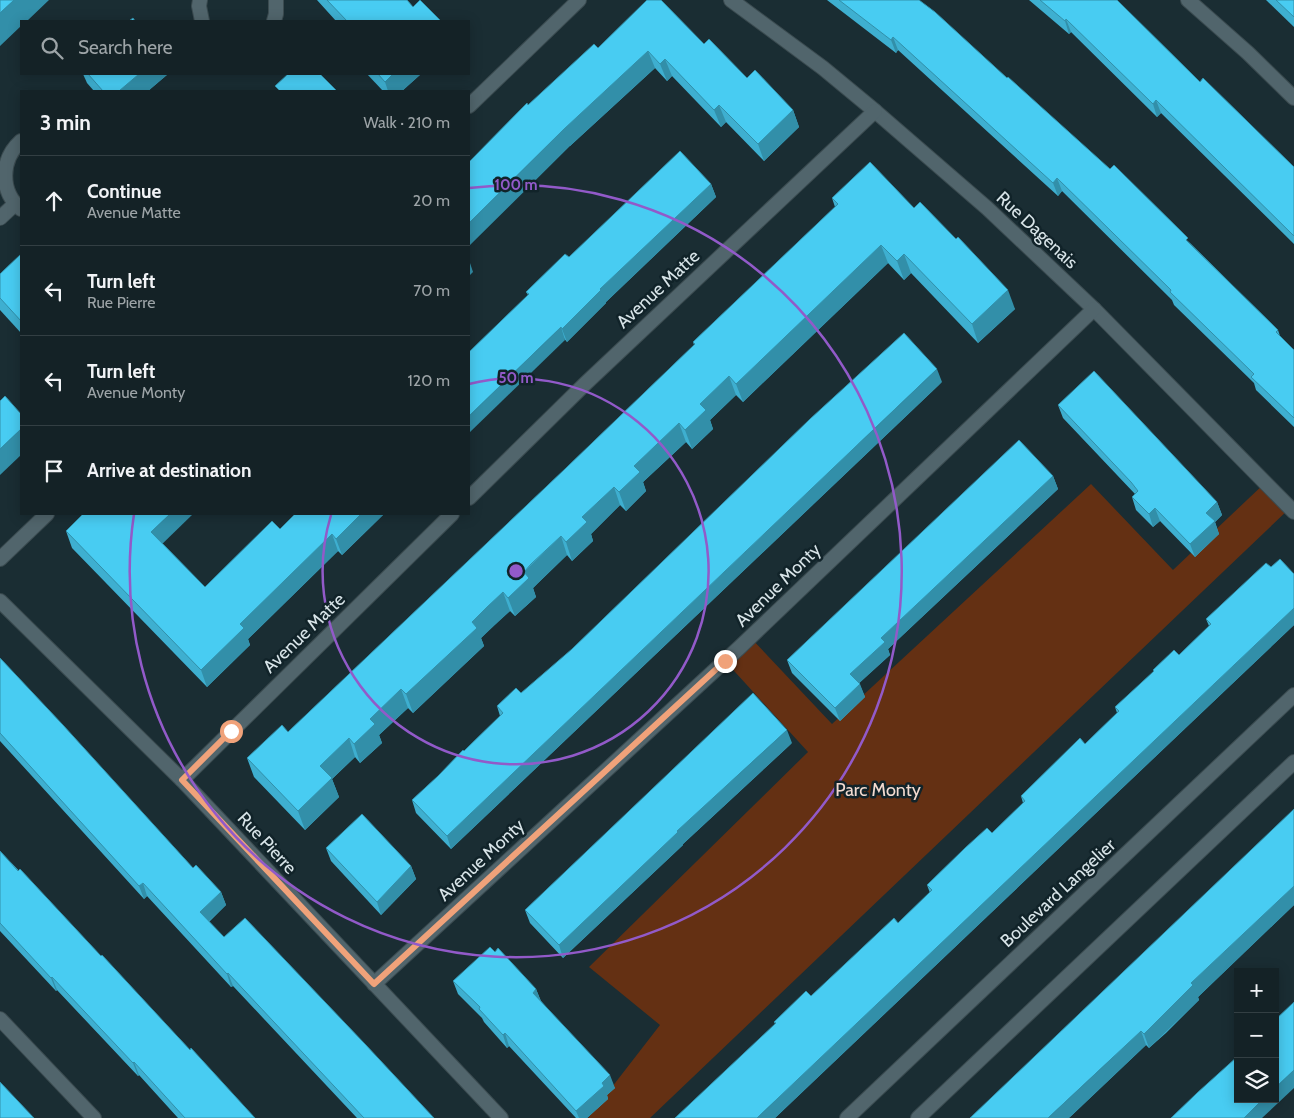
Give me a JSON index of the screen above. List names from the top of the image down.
{
  "streets": {
    "street": [
      "Rue Dagenais",
      "Avenue Matte",
      "Avenue Monty",
      "Rue Pierre",
      "Boulevard Langelier"
    ]
  },
  "crossings": [
    ["Rue Dagenais", "Avenue Matte"],
    ["Rue Dagenais", "Avenue Monty"],
    ["Avenue Matte", "Rue Pierre"],
    ["Avenue Monty", "Rue Pierre"]
  ],
  "parks": ["Parc Monty"],
  "page": {
    "search": "Search here",
    "heading": ["3 min", "Walk · 210 m"],
    "list": [
      ["Continue", "Avenue Matte", "20 m"],
      ["Turn left", "Rue Pierre", "70 m"],
      ["Turn left", "Avenue Monty", "120 m"],
      "Arrive at destination"
    ],
    "map_buttons": ["+", "−"]
  },
  "rings": ["100 m", "50 m"]
}
